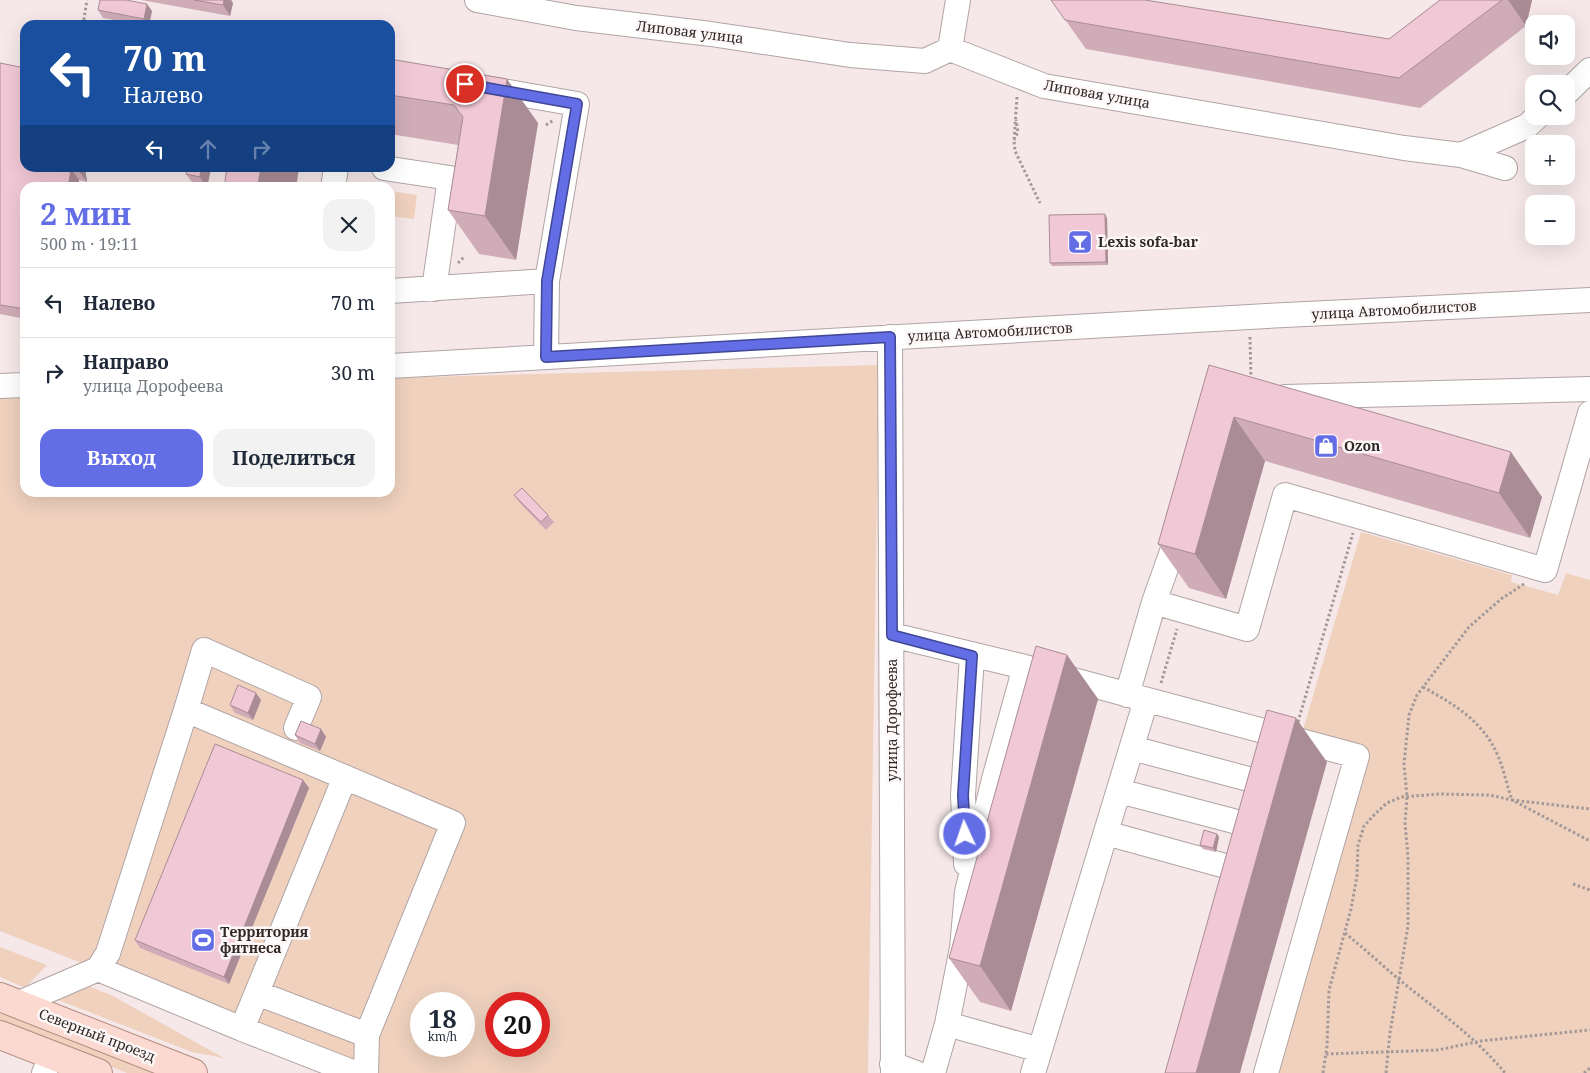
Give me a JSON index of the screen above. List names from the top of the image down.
{
  "streets": {
    "main road": ["Северный проезд"],
    "street": ["Липовая улица", "улица Автомобилистов", "улица Дорофеева"]
  },
  "crossings": [
    ["улица Автомобилистов", "улица Дорофеева"]
  ],
  "places": {
    "bar": ["Lexis sofa-bar"],
    "shop": ["Ozon"],
    "sports": ["Территория фитнеса"]
  },
  "page": {
    "map_buttons": ["+", "−"],
    "turn": ["70 m", "Налево"],
    "heading": ["2 мин", "500 m · 19:11"],
    "list": [
      {
        "name": "Налево",
        "value": "70 m"
      },
      {
        "name": "Направо",
        "note": "улица Дорофеева",
        "value": "30 m"
      }
    ],
    "buttons": ["Выход", "Поделиться"],
    "speed": "18 km/h",
    "limit": "20"
  }
}
